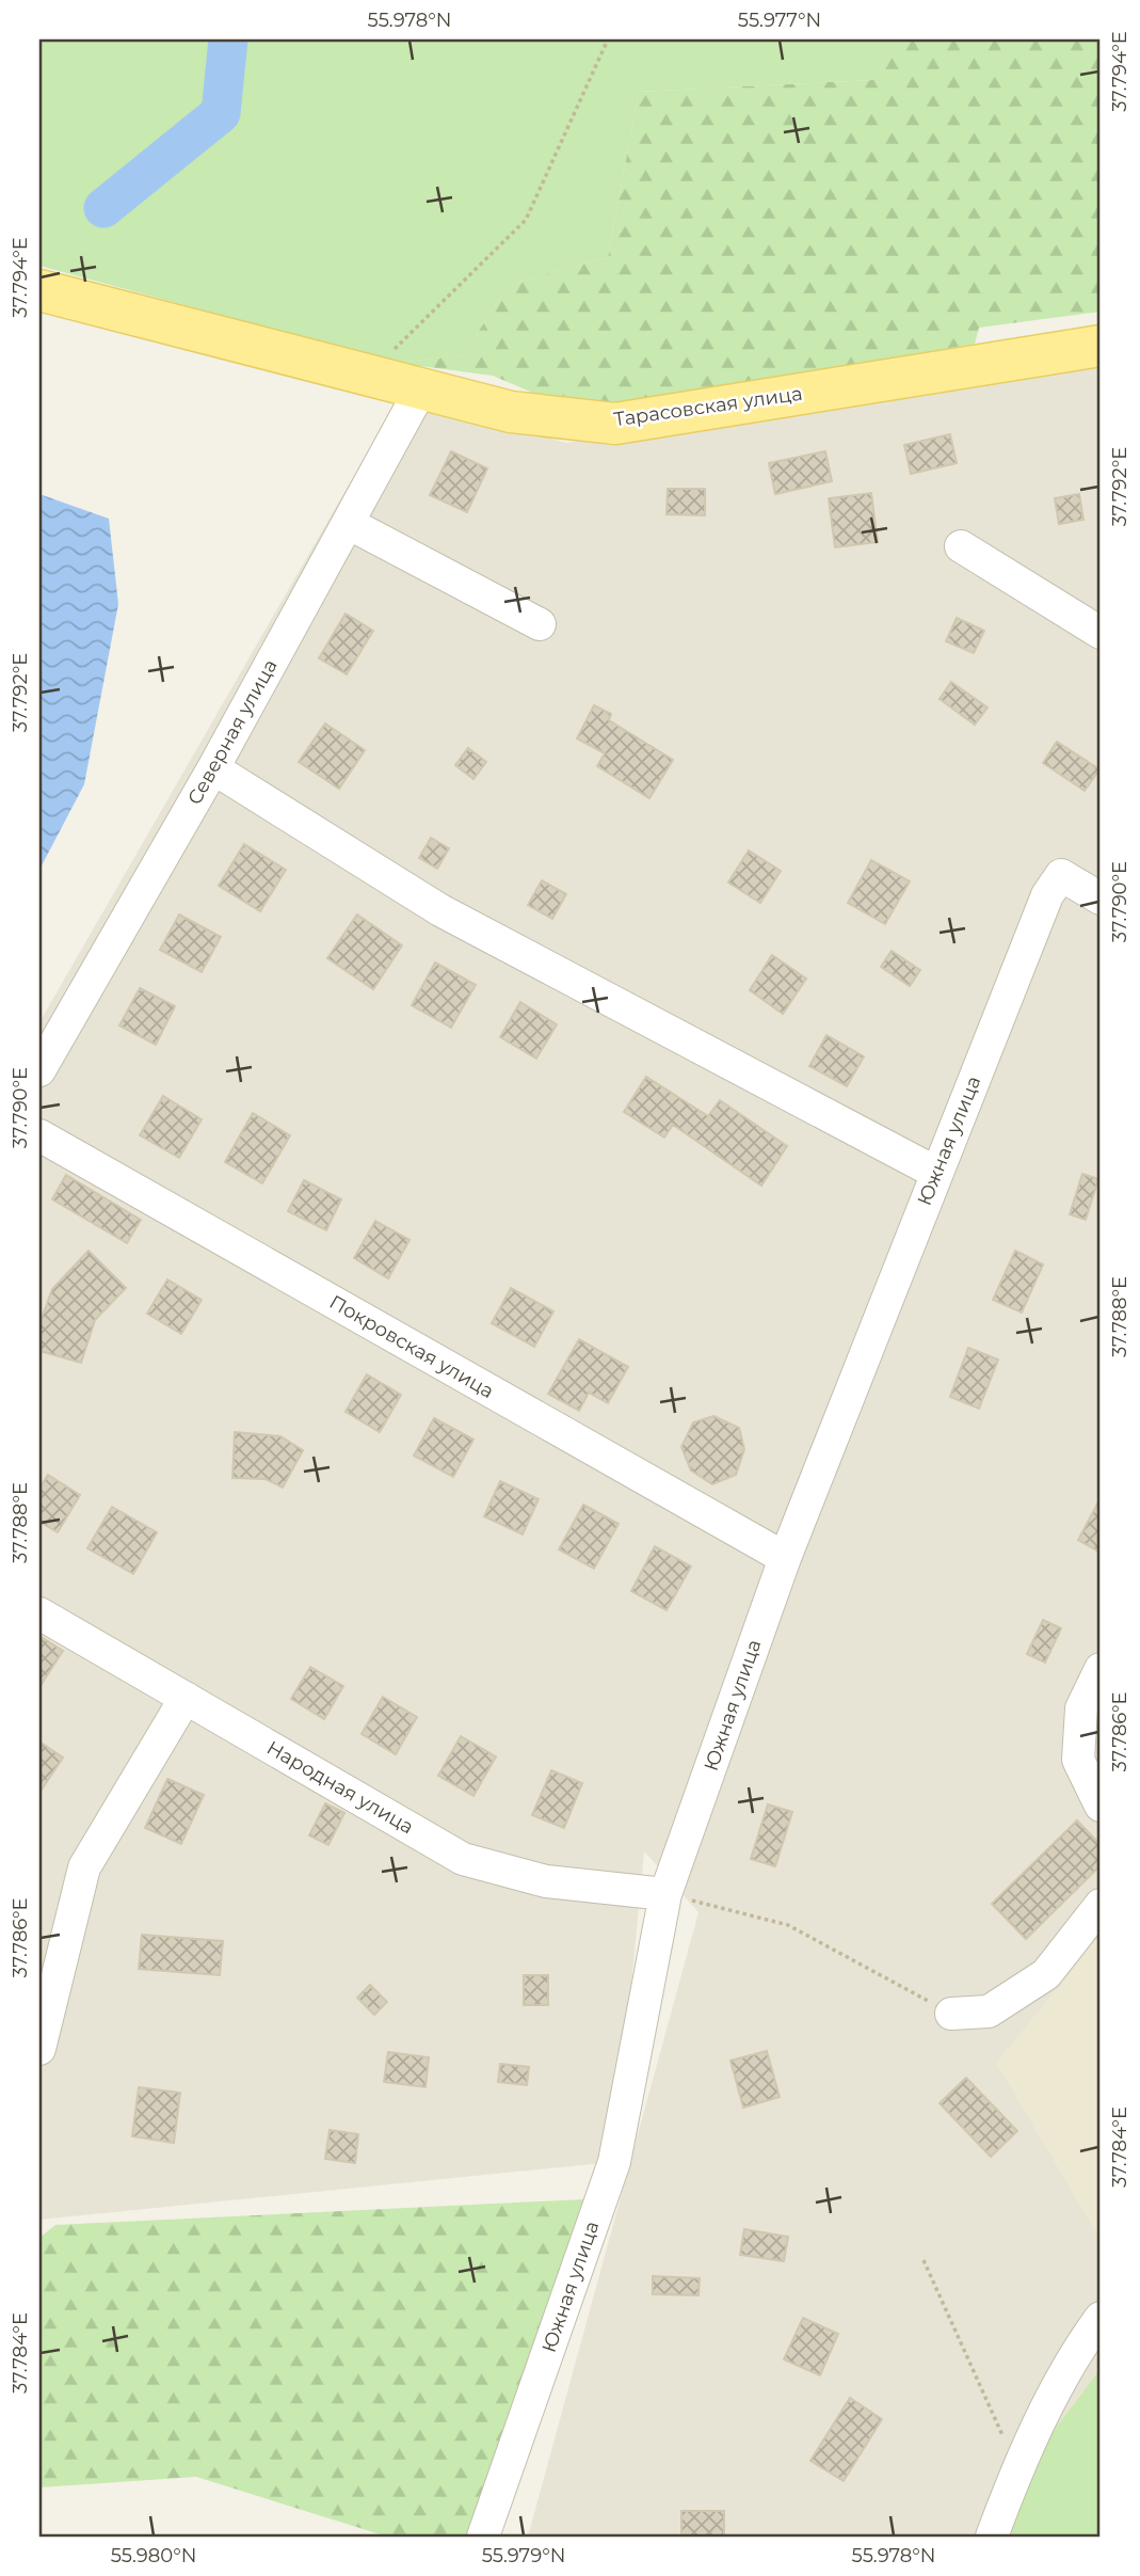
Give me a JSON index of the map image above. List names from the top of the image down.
{
  "streets": {
    "main road": ["Тарасовская улица"],
    "street": [
      "Северная улица",
      "Южная улица",
      "Покровская улица",
      "Народная улица"
    ]
  },
  "crossings": [
    ["Тарасовская улица", "Северная улица"],
    ["Южная улица", "Покровская улица"],
    ["Южная улица", "Народная улица"]
  ],
  "coordinates": [
    "55.978°N",
    "55.977°N",
    "37.794°E",
    "37.792°E",
    "37.790°E",
    "37.788°E",
    "37.786°E",
    "37.784°E",
    "55.980°N",
    "55.979°N"
  ]
}
